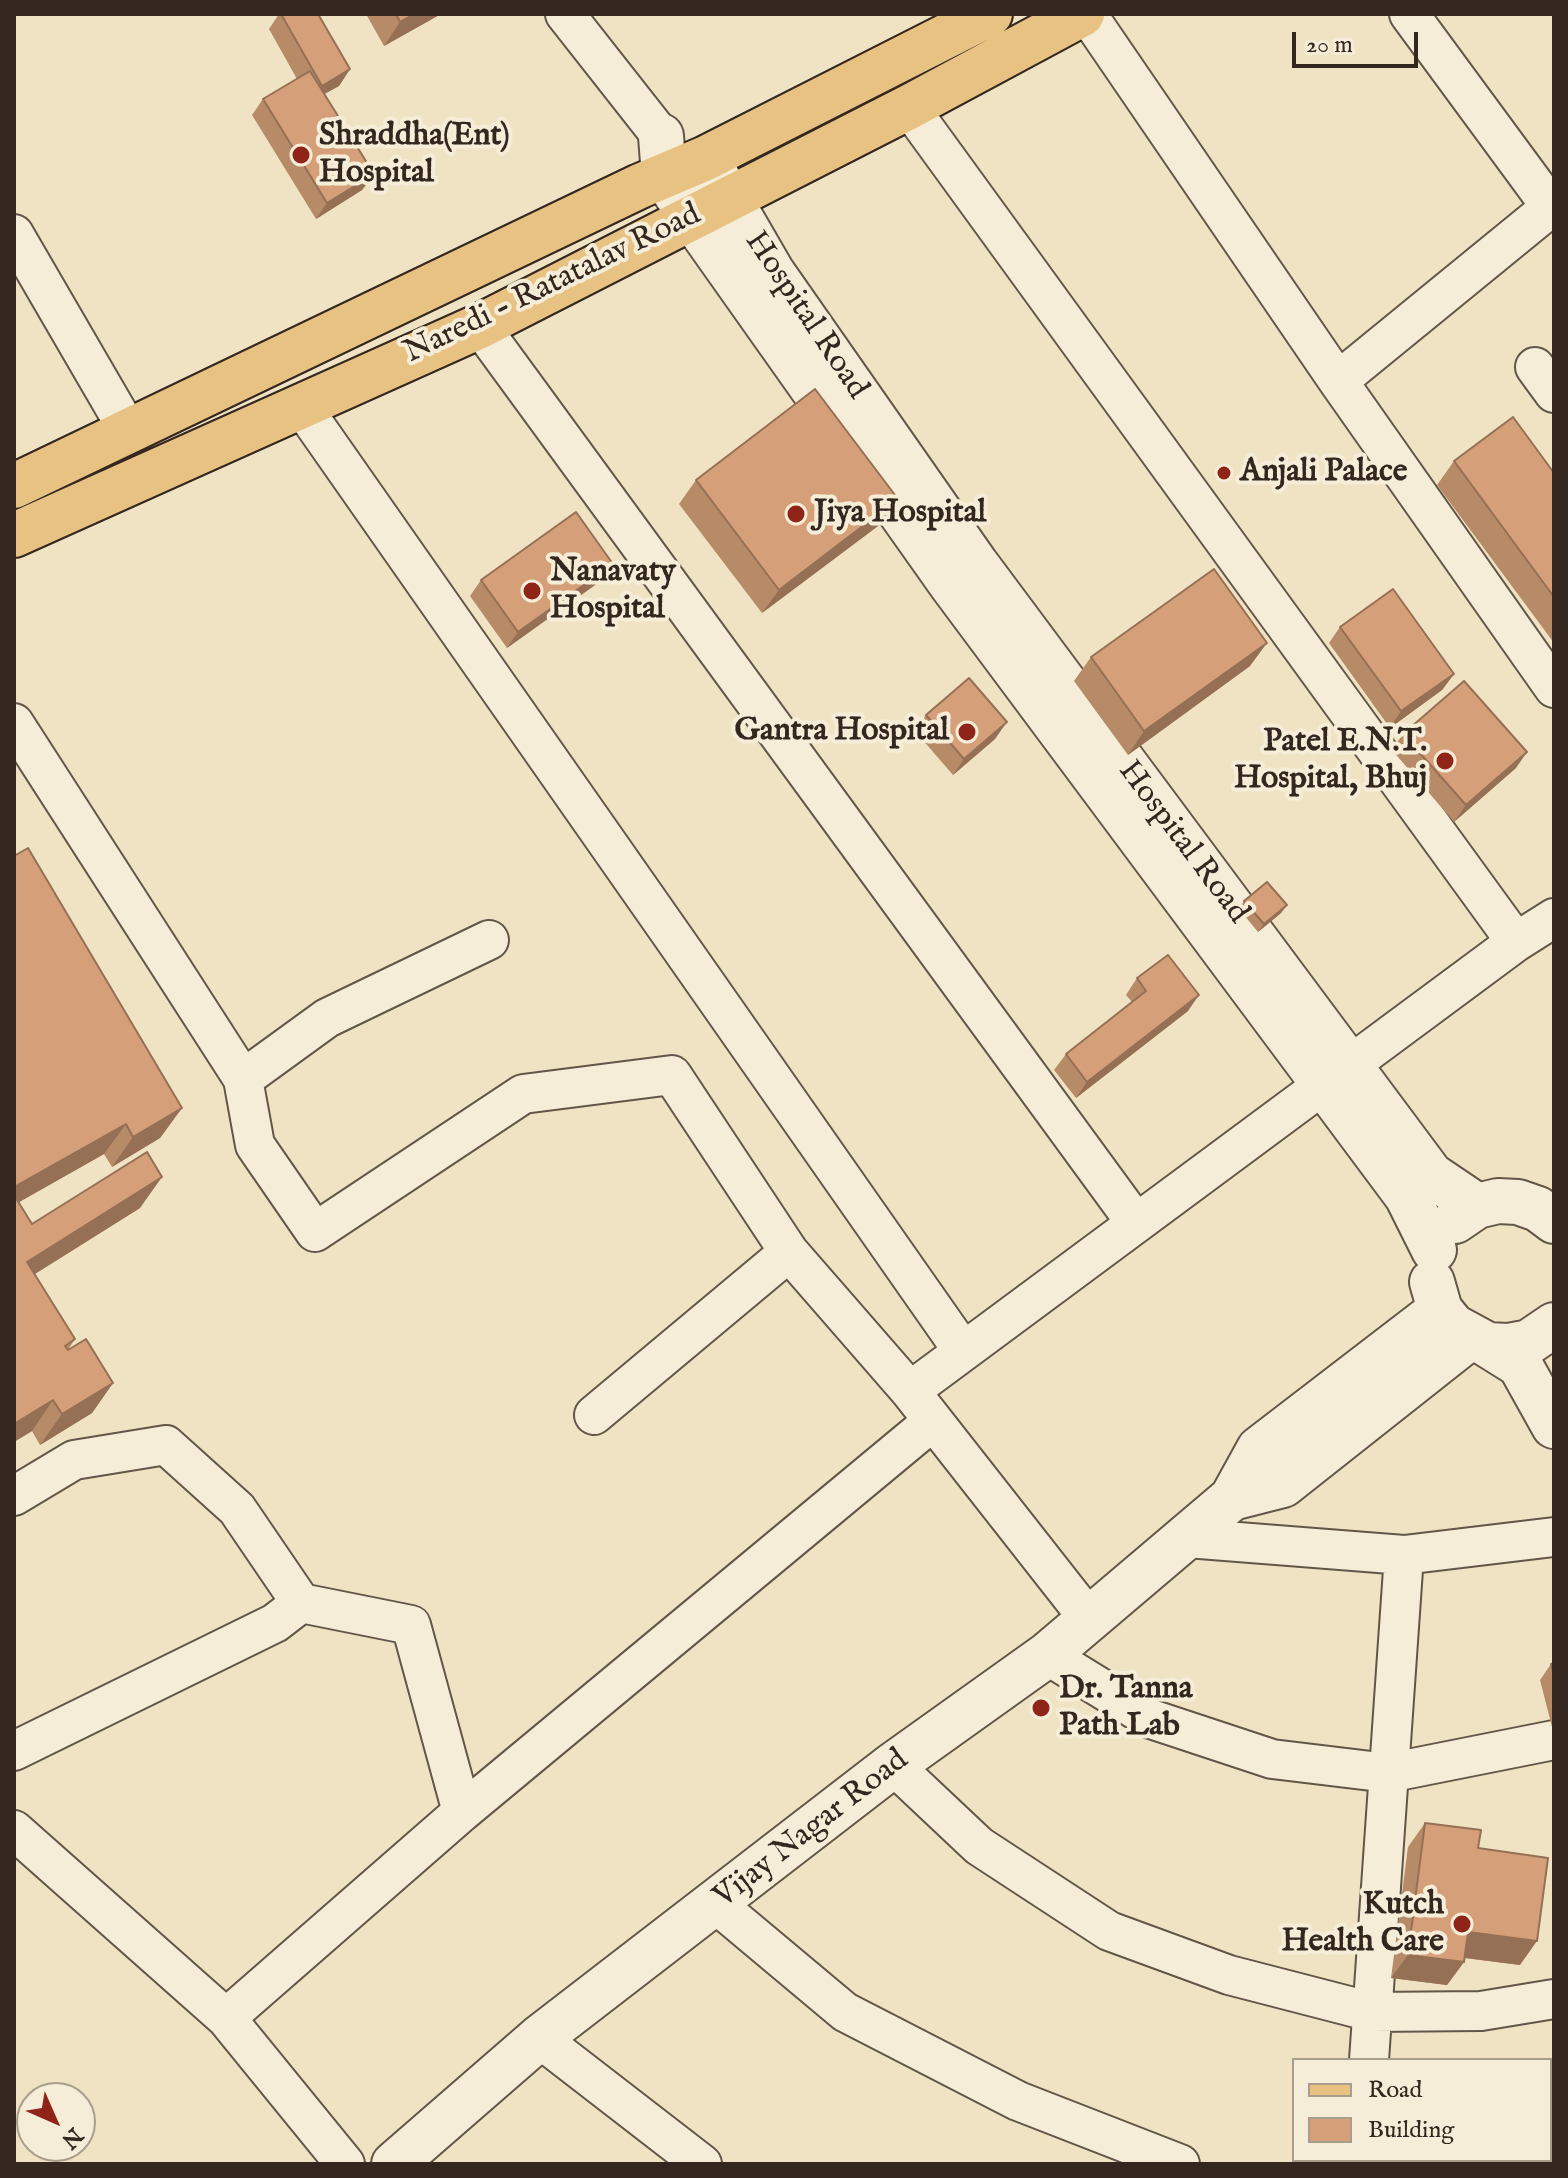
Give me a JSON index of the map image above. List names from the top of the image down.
{
  "streets": {
    "main road": ["Naredi - Ratatalav Road"],
    "street": ["Hospital Road", "Vijay Nagar Road"]
  },
  "crossings": [
    ["Naredi - Ratatalav Road", "Hospital Road"]
  ],
  "places": [
    "Shraddha(Ent) Hospital",
    "Anjali Palace",
    "Jiya Hospital",
    "Nanavaty Hospital",
    "Gantra Hospital",
    "Patel E.N.T. Hospital, Bhuj",
    "Dr. Tanna Path Lab",
    "Kutch Health Care"
  ],
  "legend": ["Road", "Building"],
  "scale_bar": "20 m",
  "north": "bottom right"
}
